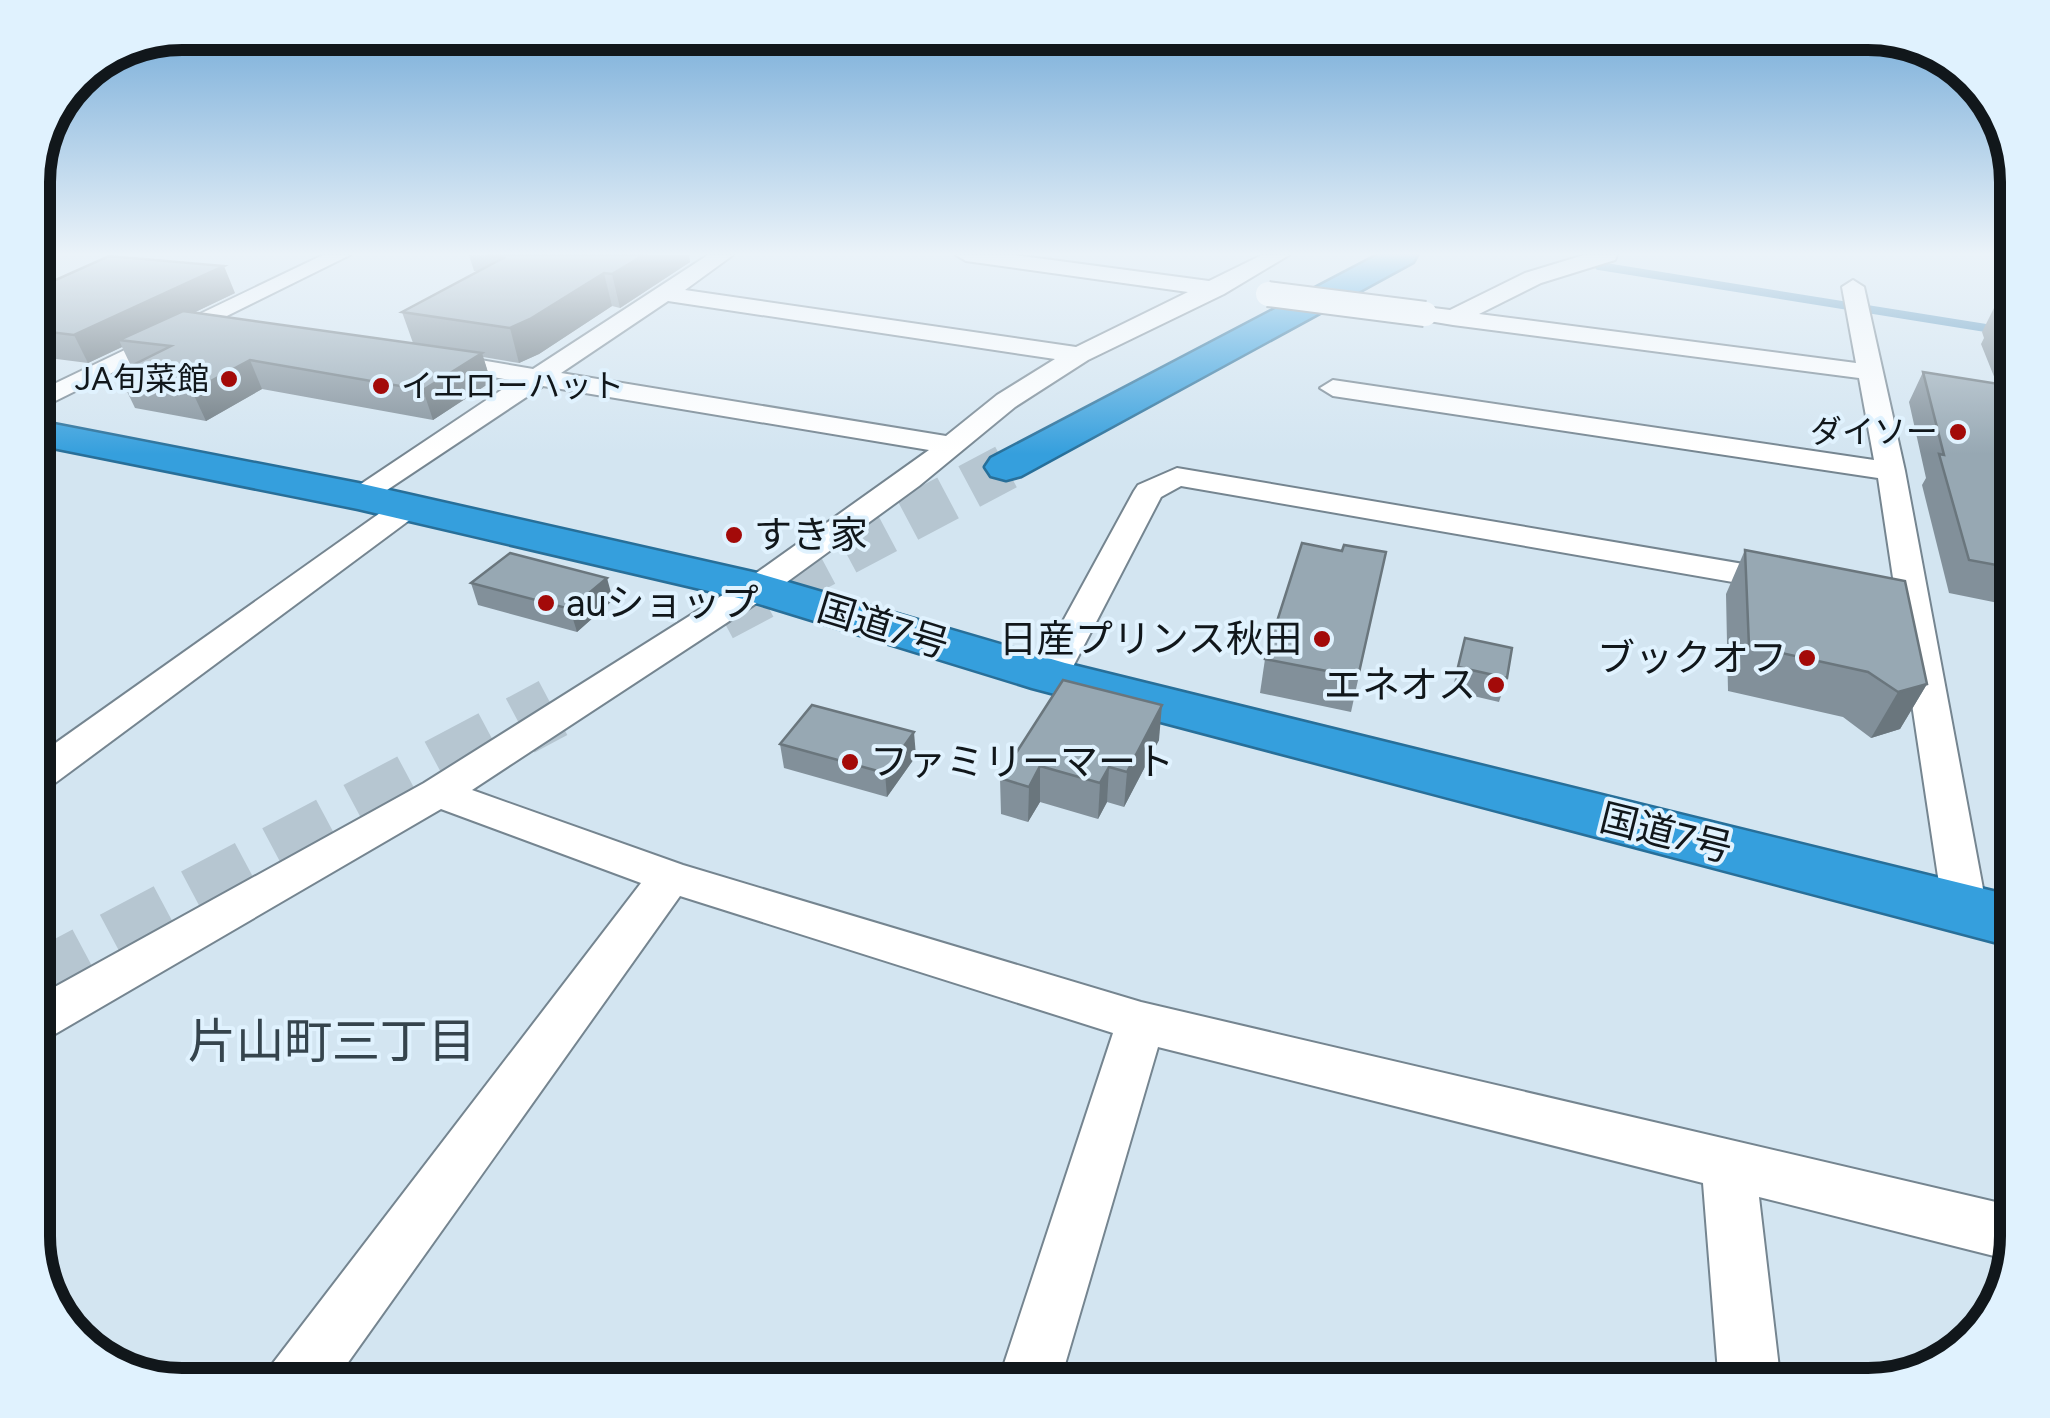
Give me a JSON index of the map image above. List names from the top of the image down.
{
  "streets": {
    "highway": ["国道7号"]
  },
  "districts": ["片山町三丁目"],
  "places": [
    "JA旬菜館",
    "イエローハット",
    "ダイソー",
    "すき家",
    "auショップ",
    "日産プリンス秋田",
    "ブックオフ",
    "エネオス",
    "ファミリーマート"
  ]
}
